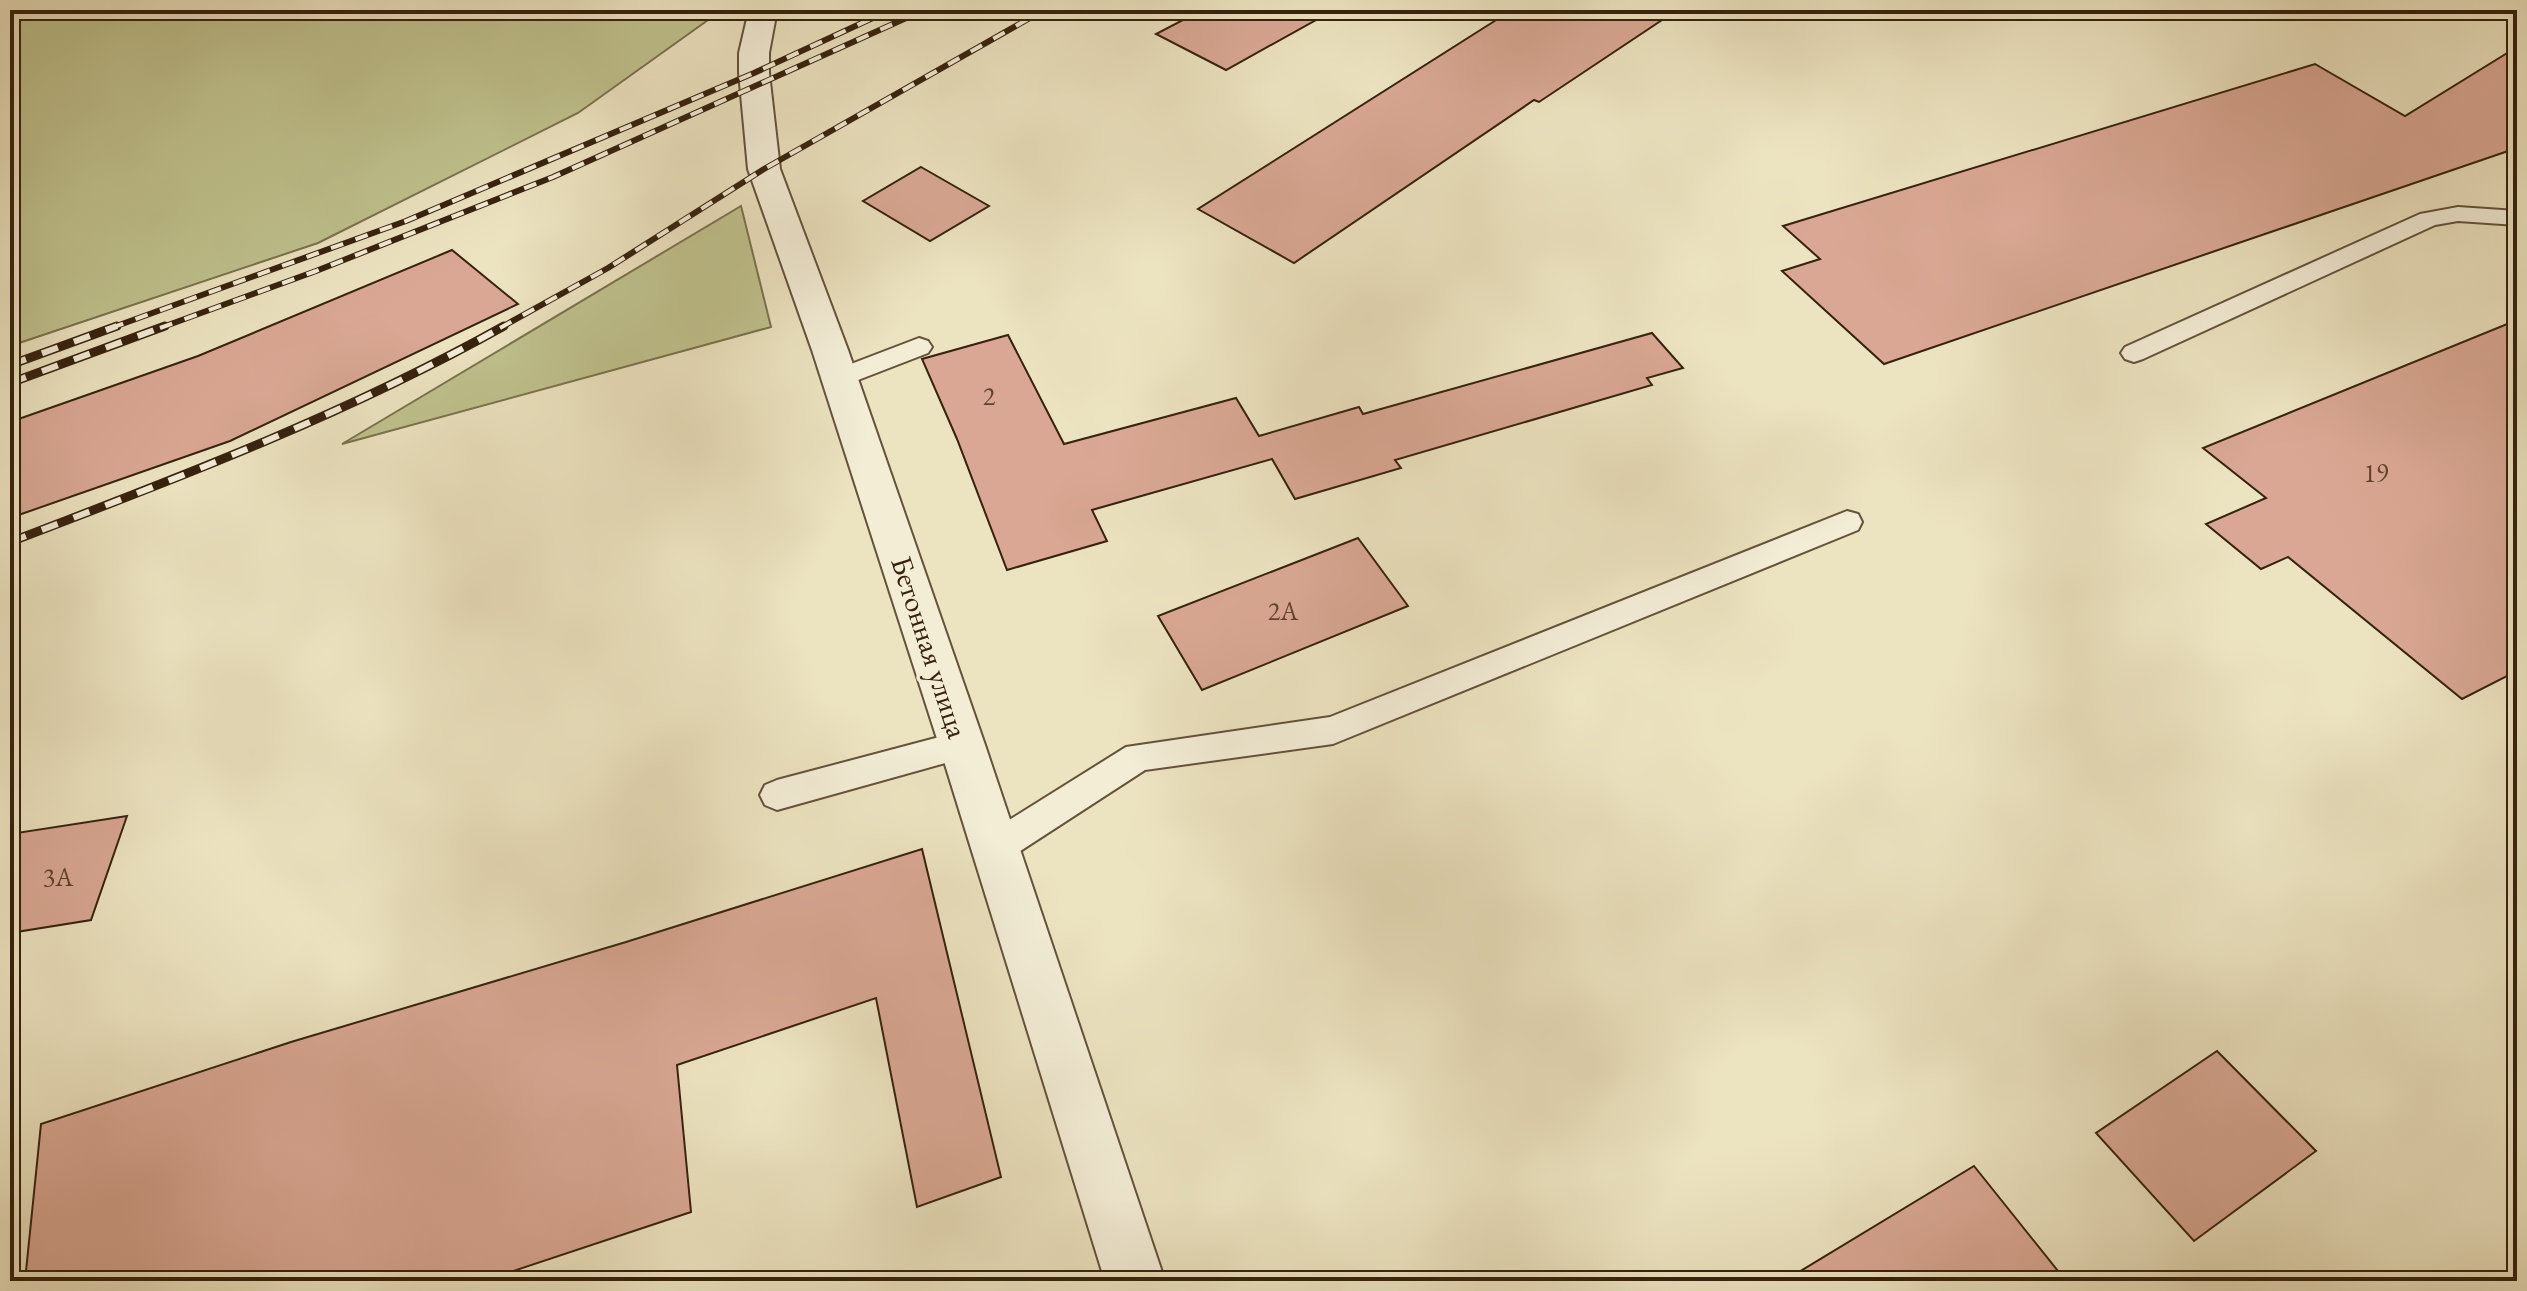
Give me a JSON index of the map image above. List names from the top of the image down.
{
  "streets": {
    "street": ["Бетонная улица"]
  },
  "house_numbers": [
    "2",
    "19",
    "2А",
    "3А"
  ]
}
